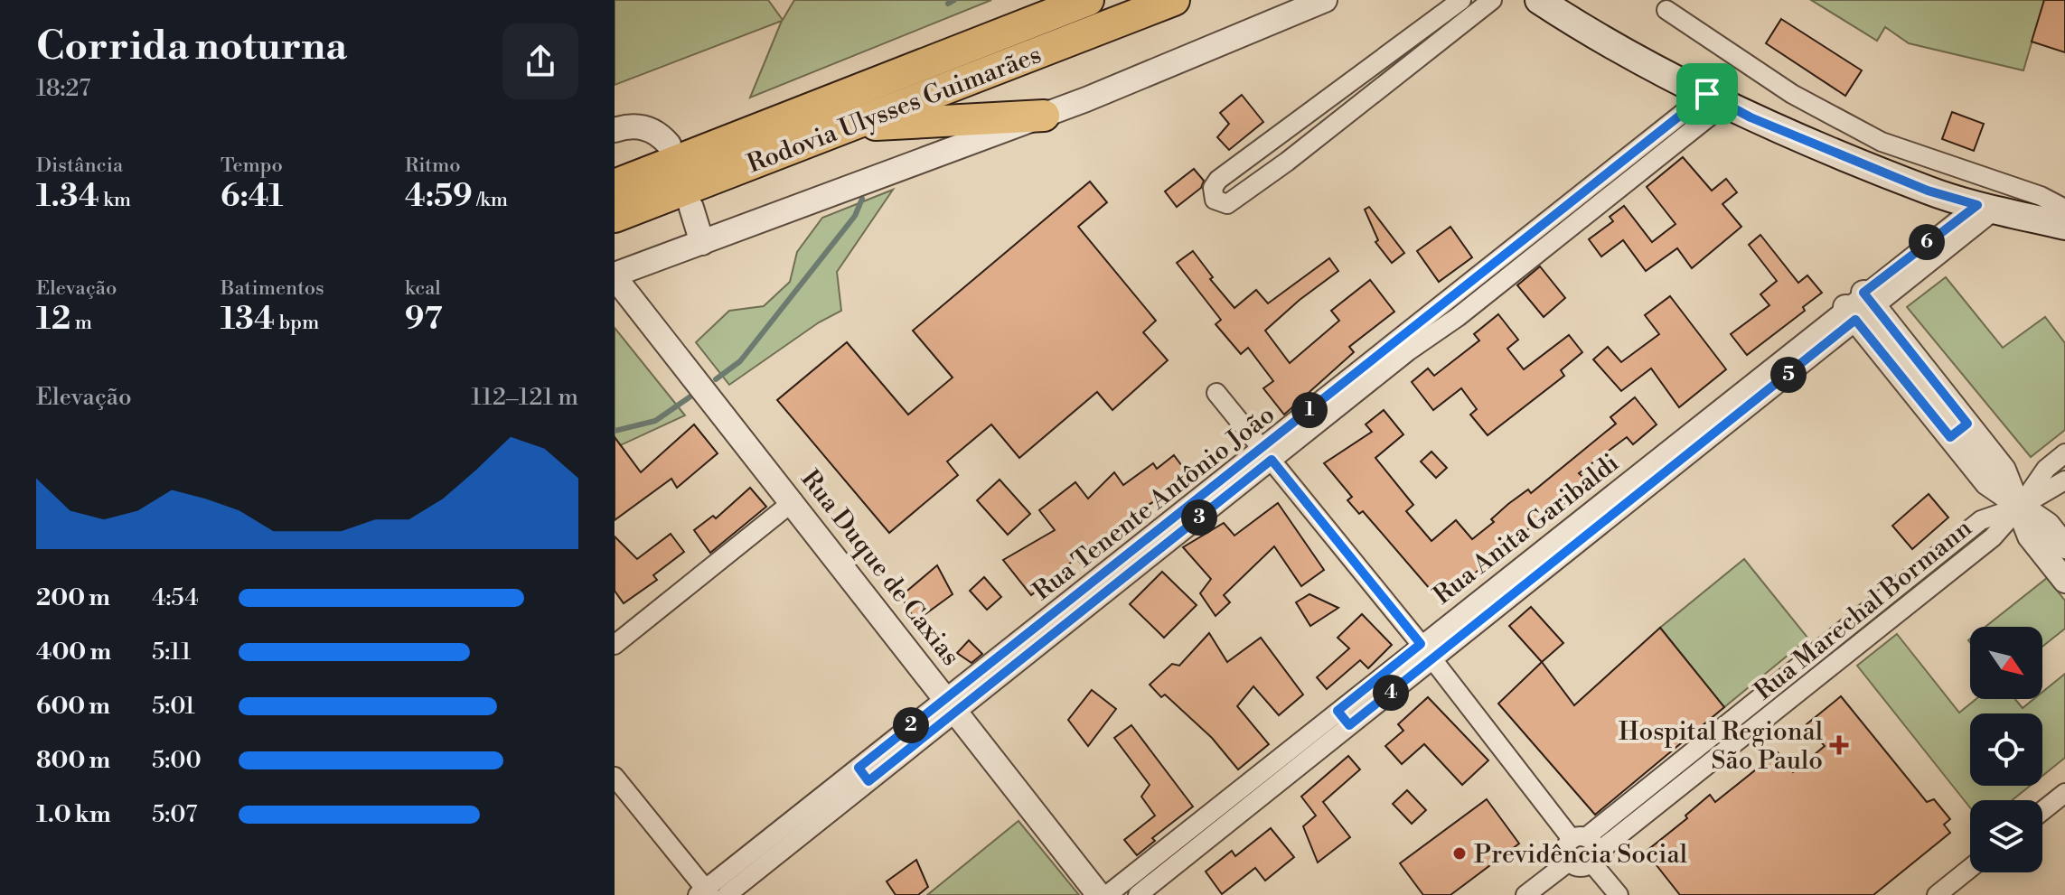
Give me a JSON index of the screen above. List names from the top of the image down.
{
  "streets": {
    "highway": ["Rodovia Ulysses Guimarães"],
    "street": [
      "Rua Tenente Antônio João",
      "Rua Anita Garibaldi",
      "Rua Duque de Caxias",
      "Rua Marechal Bormann"
    ]
  },
  "crossings": [
    ["Rua Tenente Antônio João", "Rua Duque de Caxias"]
  ],
  "places": {
    "health": ["Hospital Regional São Paulo"],
    "other": ["Previdência Social"]
  },
  "north": "bottom right",
  "page": {
    "heading": ["Corrida noturna", "18:27"],
    "stats": [
      ["Distância", "1.34 km"],
      ["Tempo", "6:41"],
      ["Ritmo", "4:59 /km"],
      ["Elevação", "12 m"],
      ["Batimentos", "134 bpm"],
      ["kcal", "97"]
    ],
    "pins": [
      "6",
      "5",
      "1",
      "3",
      "4",
      "2"
    ],
    "chart": ["Elevação", "112–121 m"],
    "list": [
      {
        "name": "200 m",
        "note": "4:54"
      },
      {
        "name": "400 m",
        "note": "5:11"
      },
      {
        "name": "600 m",
        "note": "5:01"
      },
      {
        "name": "800 m",
        "note": "5:00"
      },
      {
        "name": "1.0 km",
        "note": "5:07"
      }
    ]
  }
}
